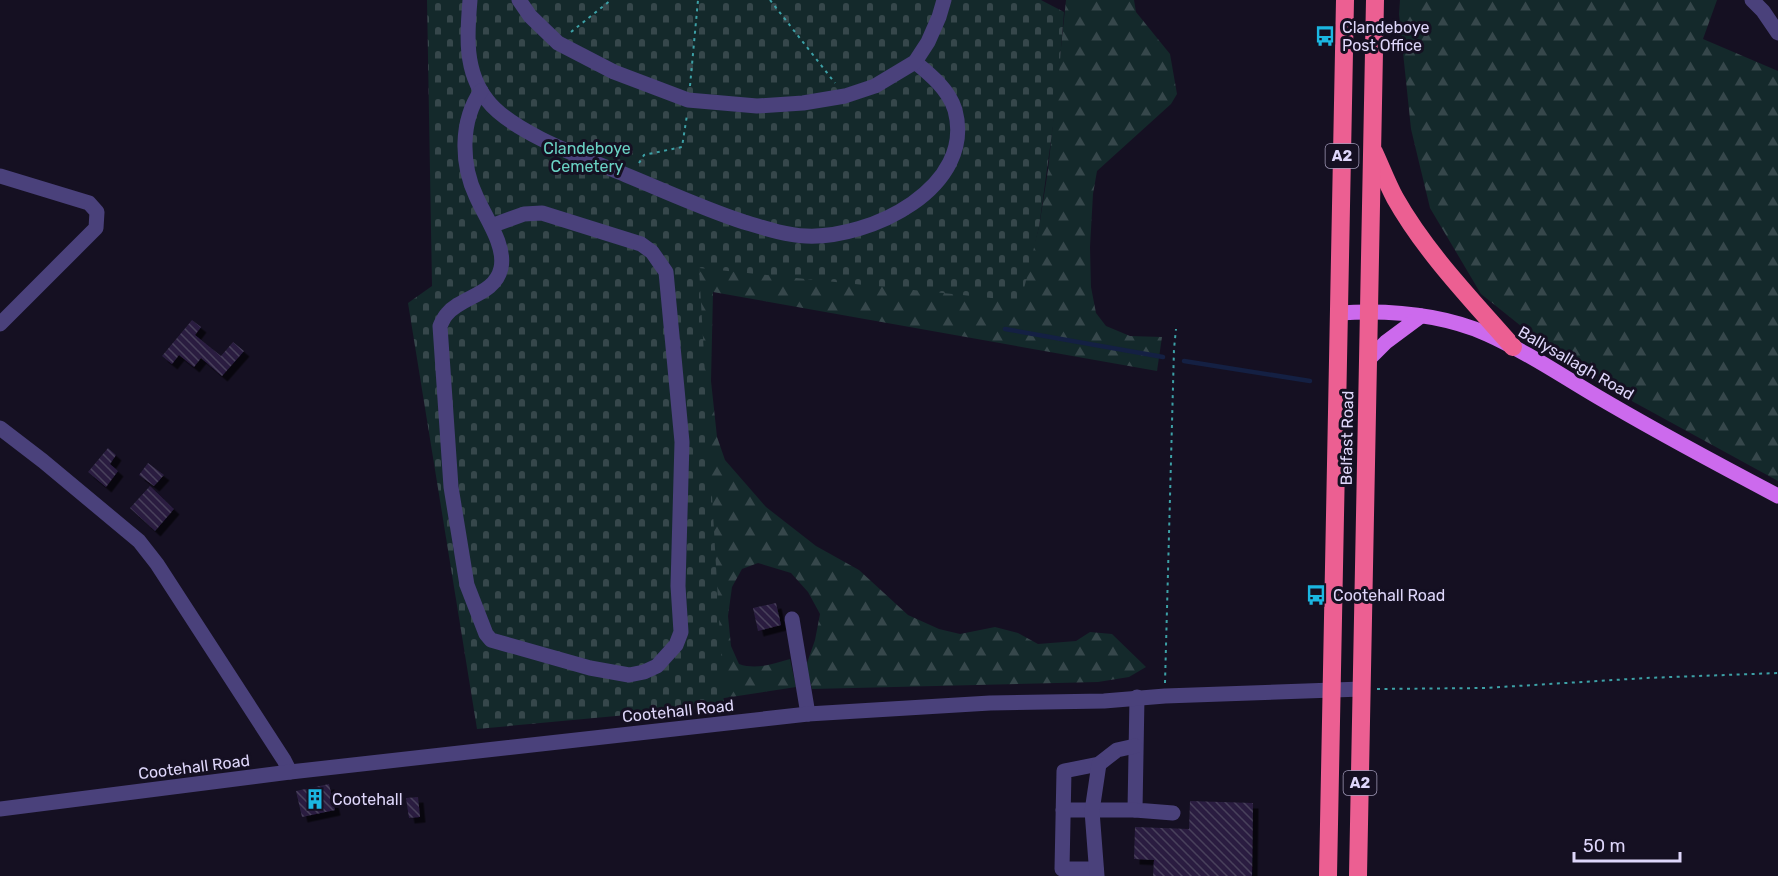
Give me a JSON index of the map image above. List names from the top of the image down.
{
  "streets": {
    "highway": ["A2", "Belfast Road"],
    "main road": ["Ballysallagh Road"],
    "street": ["Cootehall Road"]
  },
  "crossings": [
    ["Ballysallagh Road", "Belfast Road"],
    ["Belfast Road", "Cootehall Road"]
  ],
  "parks": ["Clandeboye Cemetery"],
  "places": {
    "bus stop": ["Clandeboye Post Office", "Cootehall Road"],
    "building": ["Cootehall"]
  },
  "scale_bar": "50 m"
}
